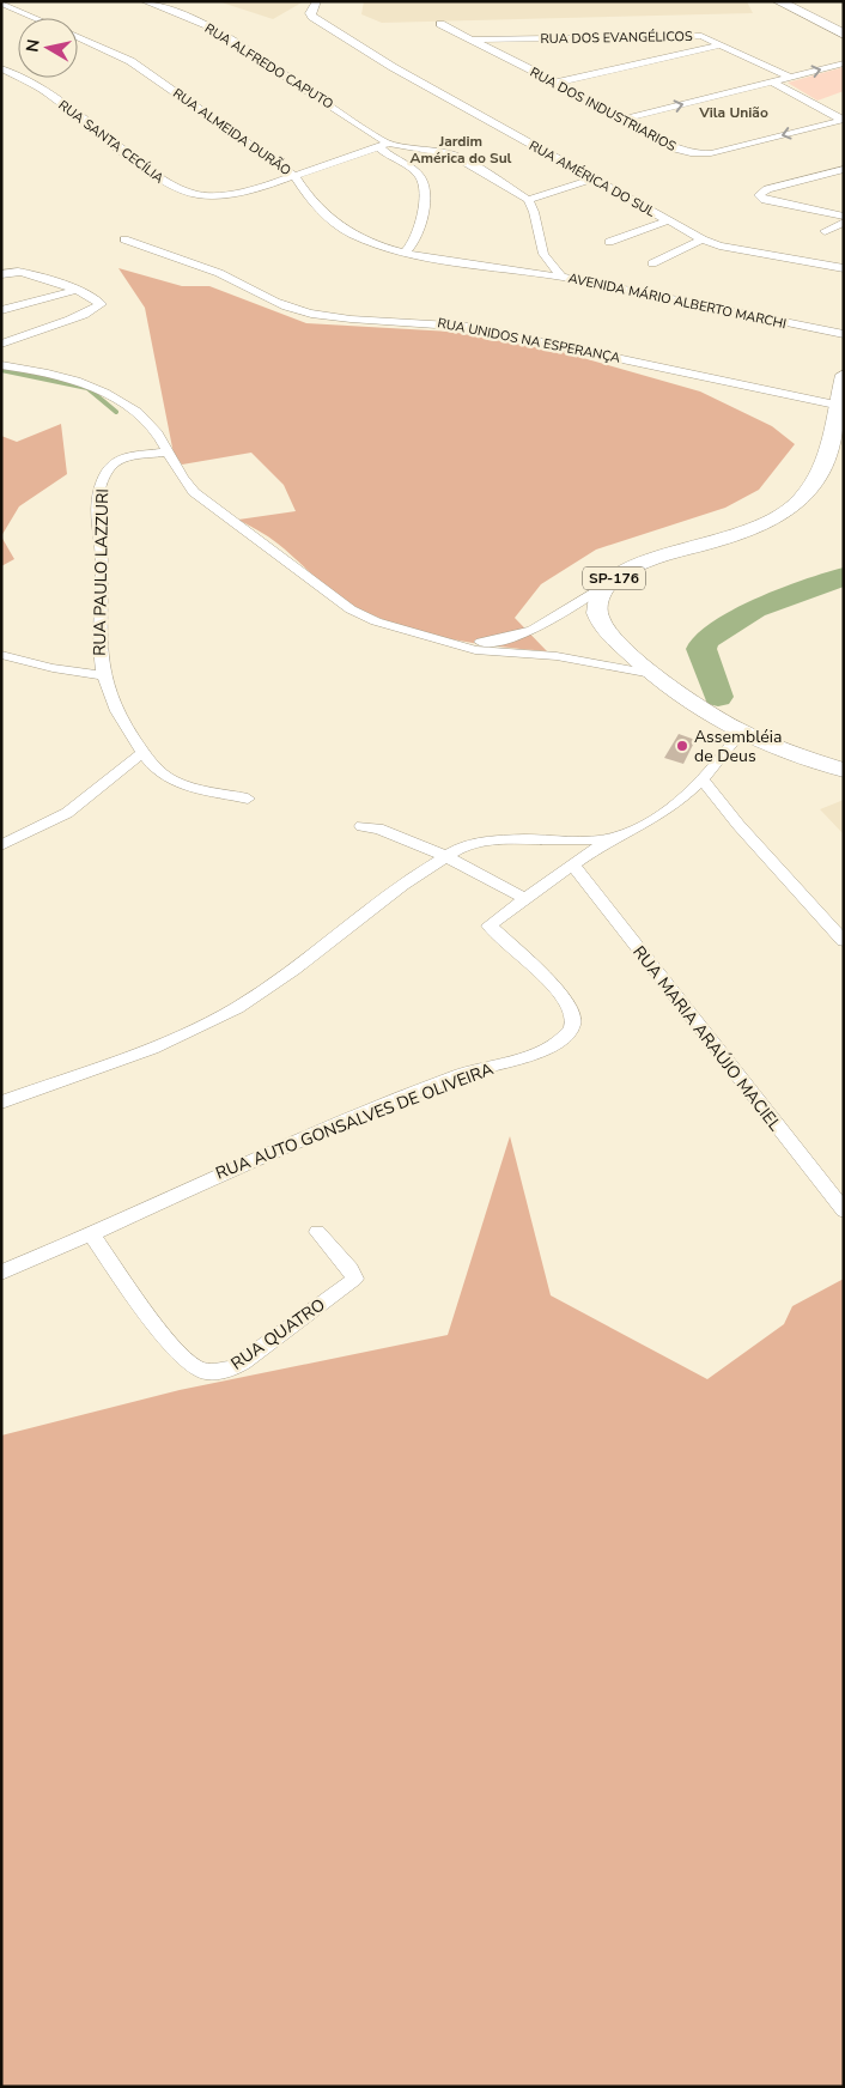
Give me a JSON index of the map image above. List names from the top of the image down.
{
  "streets": {
    "main road": ["SP-176"],
    "street": [
      "RUA DOS EVANGÉLICOS",
      "RUA ALFREDO CAPUTO",
      "RUA DOS INDUSTRIARIOS",
      "RUA ALMEIDA DURÃO",
      "RUA SANTA CECÍLIA",
      "RUA AMÉRICA DO SUL",
      "AVENIDA MÁRIO ALBERTO MARCHI",
      "RUA UNIDOS NA ESPERANÇA",
      "RUA PAULO LAZZURI",
      "RUA MARIA ARAÚJO MACIEL",
      "RUA AUTO GONSALVES DE OLIVEIRA",
      "RUA QUATRO"
    ]
  },
  "crossings": [
    ["RUA DOS EVANGÉLICOS", "RUA DOS INDUSTRIARIOS"],
    ["RUA ALFREDO CAPUTO", "RUA ALMEIDA DURÃO"],
    ["RUA ALMEIDA DURÃO", "RUA SANTA CECÍLIA"],
    ["RUA ALMEIDA DURÃO", "AVENIDA MÁRIO ALBERTO MARCHI"],
    ["RUA UNIDOS NA ESPERANÇA", "SP-176"],
    ["SP-176", "RUA AUTO GONSALVES DE OLIVEIRA"],
    ["RUA MARIA ARAÚJO MACIEL", "RUA AUTO GONSALVES DE OLIVEIRA"],
    ["RUA AUTO GONSALVES DE OLIVEIRA", "RUA QUATRO"]
  ],
  "districts": ["Vila União", "Jardim América do Sul"],
  "places": ["Assembléia de Deus"],
  "north": "left"
}
